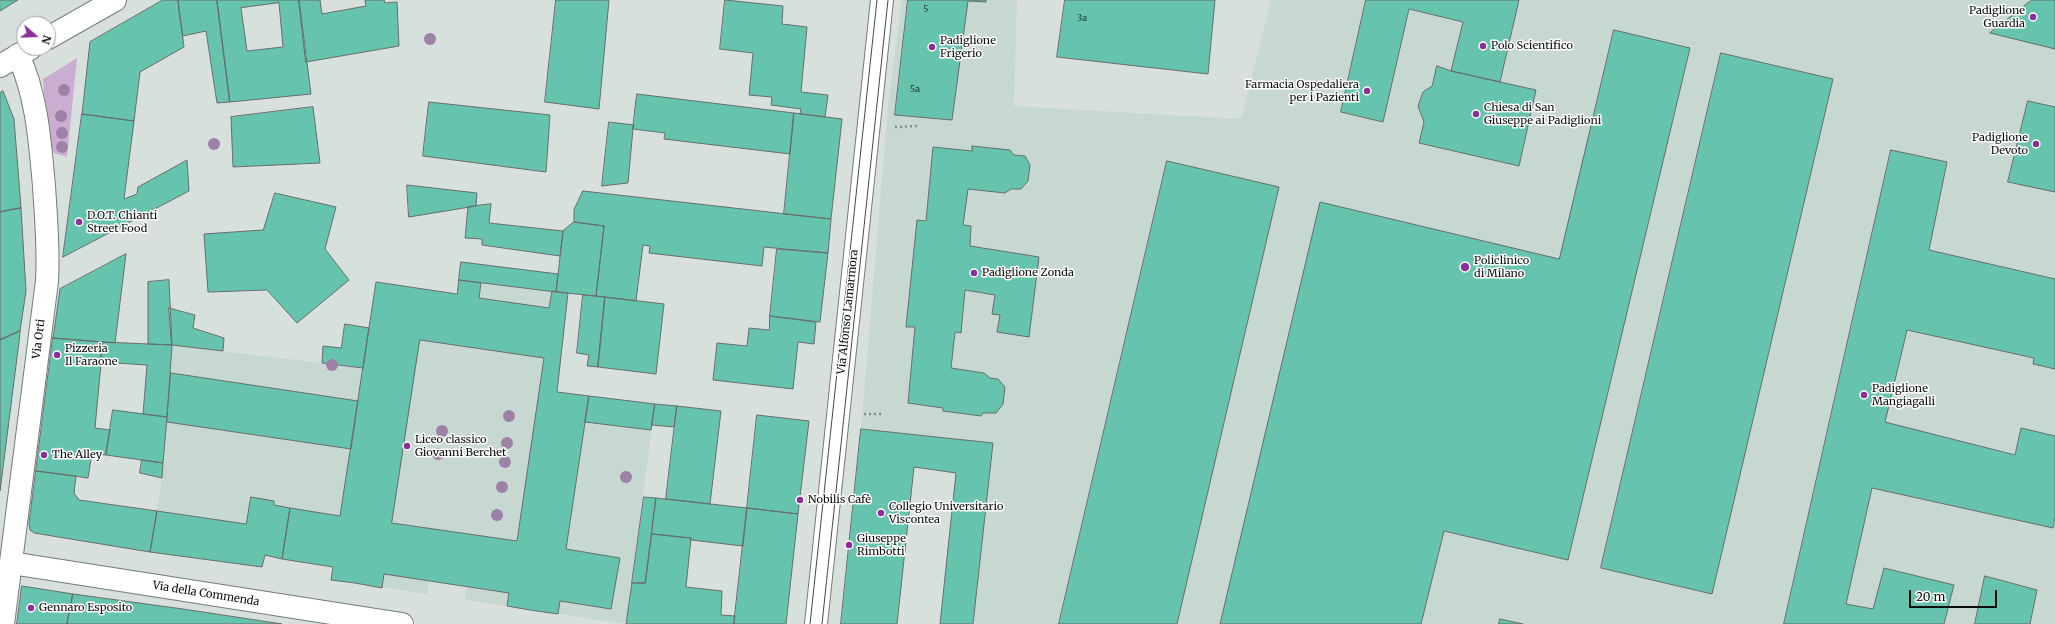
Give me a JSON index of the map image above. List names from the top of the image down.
{
  "streets": {
    "street": ["Via Alfonso Lamarmora", "Via Orti", "Via della Commenda"]
  },
  "crossings": [
    ["Via Orti", "Via della Commenda"]
  ],
  "places": [
    "Padiglione Guardia",
    "Polo Scientifico",
    "Padiglione Frigerio",
    "Farmacia Ospedaliera per i Pazienti",
    "Chiesa di San Giuseppe ai Padiglioni",
    "Padiglione Devoto",
    "D.O.T. Chianti Street Food",
    "Policlinico di Milano",
    "Padiglione Zonda",
    "Pizzeria Il Faraone",
    "Padiglione Mangiagalli",
    "Liceo classico Giovanni Berchet",
    "The Alley",
    "Nobilis Cafè",
    "Collegio Universitario Viscontea",
    "Giuseppe Rimbotti",
    "Gennaro Esposito"
  ],
  "house_numbers": ["5", "3a", "5a"],
  "scale_bar": "20 m",
  "north": "right"
}
